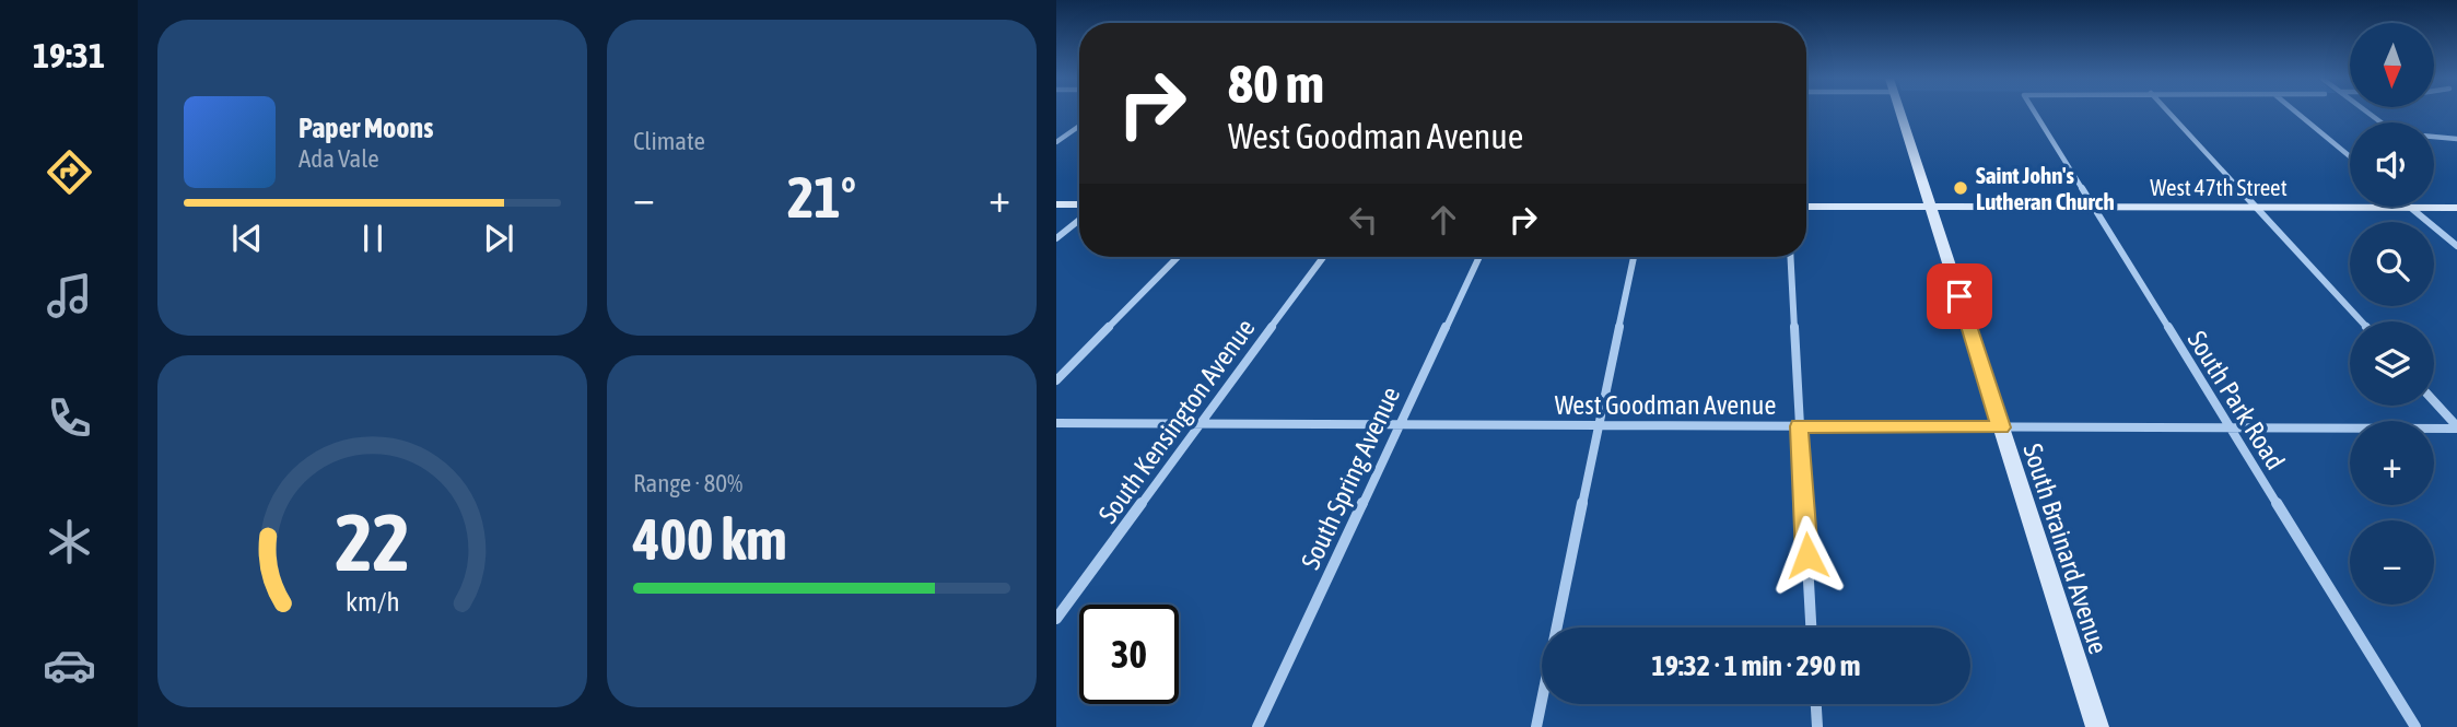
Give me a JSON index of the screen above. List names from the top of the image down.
{
  "streets": {
    "street": [
      "West 47th Street",
      "South Park Road",
      "West Goodman Avenue",
      "South Kensington Avenue",
      "South Spring Avenue",
      "South Brainard Avenue"
    ]
  },
  "crossings": [
    ["West 47th Street", "South Park Road"],
    ["West 47th Street", "South Brainard Avenue"],
    ["South Park Road", "West Goodman Avenue"],
    ["West Goodman Avenue", "South Kensington Avenue"],
    ["West Goodman Avenue", "South Spring Avenue"],
    ["West Goodman Avenue", "South Brainard Avenue"]
  ],
  "places": ["Saint John's Lutheran Church"],
  "north": "bottom",
  "page": {
    "tabs": "19:31",
    "tile": [
      "Climate",
      ["Range · 80%", "400 km"]
    ],
    "map_buttons": ["+", "−"],
    "turn": ["80 m", "West Goodman Avenue"],
    "song": ["Paper Moons", "Ada Vale"],
    "heat": ["−", "21°", "+"],
    "limit": "30",
    "trip": "19:32 · 1 min · 290 m",
    "gauge": ["22", "km/h"]
  }
}
